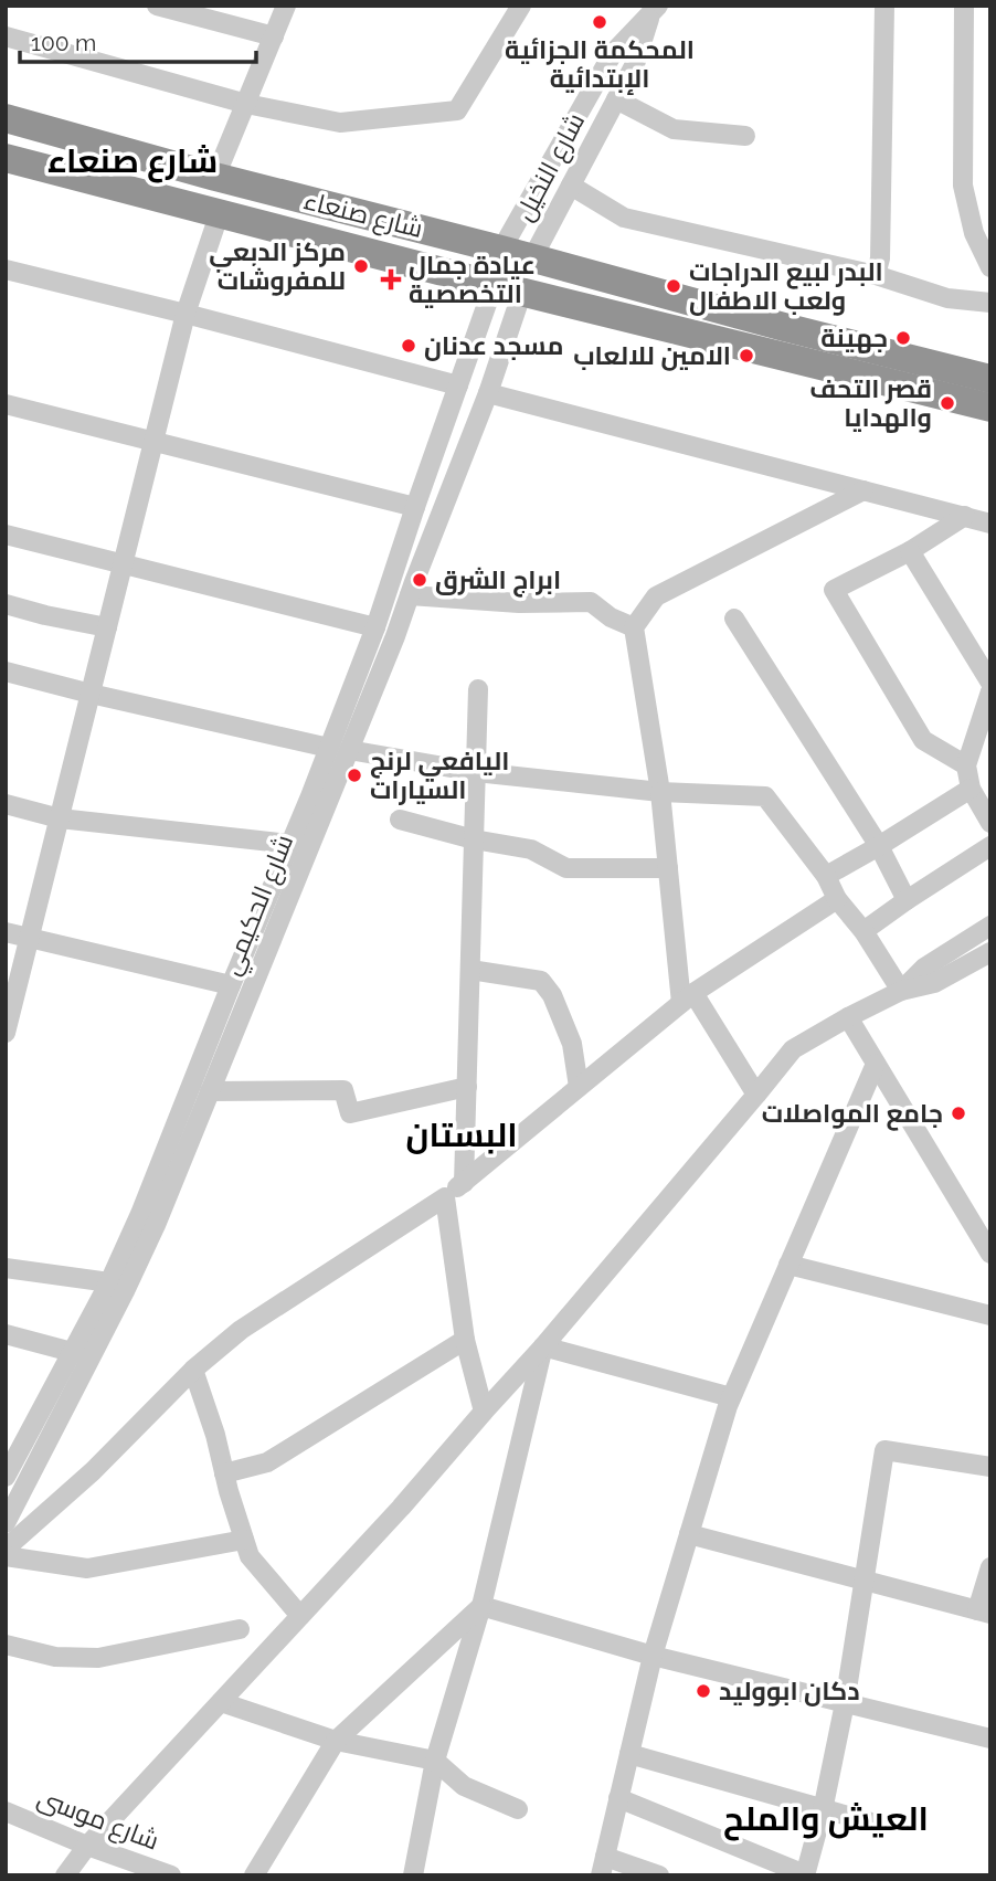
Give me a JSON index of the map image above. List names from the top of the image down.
{
  "streets": {
    "highway": ["شارع صنعاء"],
    "street": ["شارع النخيل", "شارع الحكيمي", "شارع موسى"]
  },
  "crossings": [
    ["شارع النخيل", "شارع صنعاء"],
    ["شارع صنعاء", "شارع الحكيمي"]
  ],
  "districts": ["شارع صنعاء", "البستان", "العيش والملح"],
  "places": {
    "other": [
      "المحكمة الجزائية الإبتدائية",
      "مركز الدبعي للمفروشات",
      "البدر لبيع الدراجات ولعب الاطفال",
      "جهينة",
      "مسجد عدنان",
      "الامين للالعاب",
      "قصر التحف والهدايا",
      "ابراج الشرق",
      "اليافعي لرنج السيارات",
      "جامع المواصلات",
      "دكان ابووليد"
    ],
    "health": ["عيادة جمال التخصصية"]
  },
  "scale_bar": "100 m"
}
